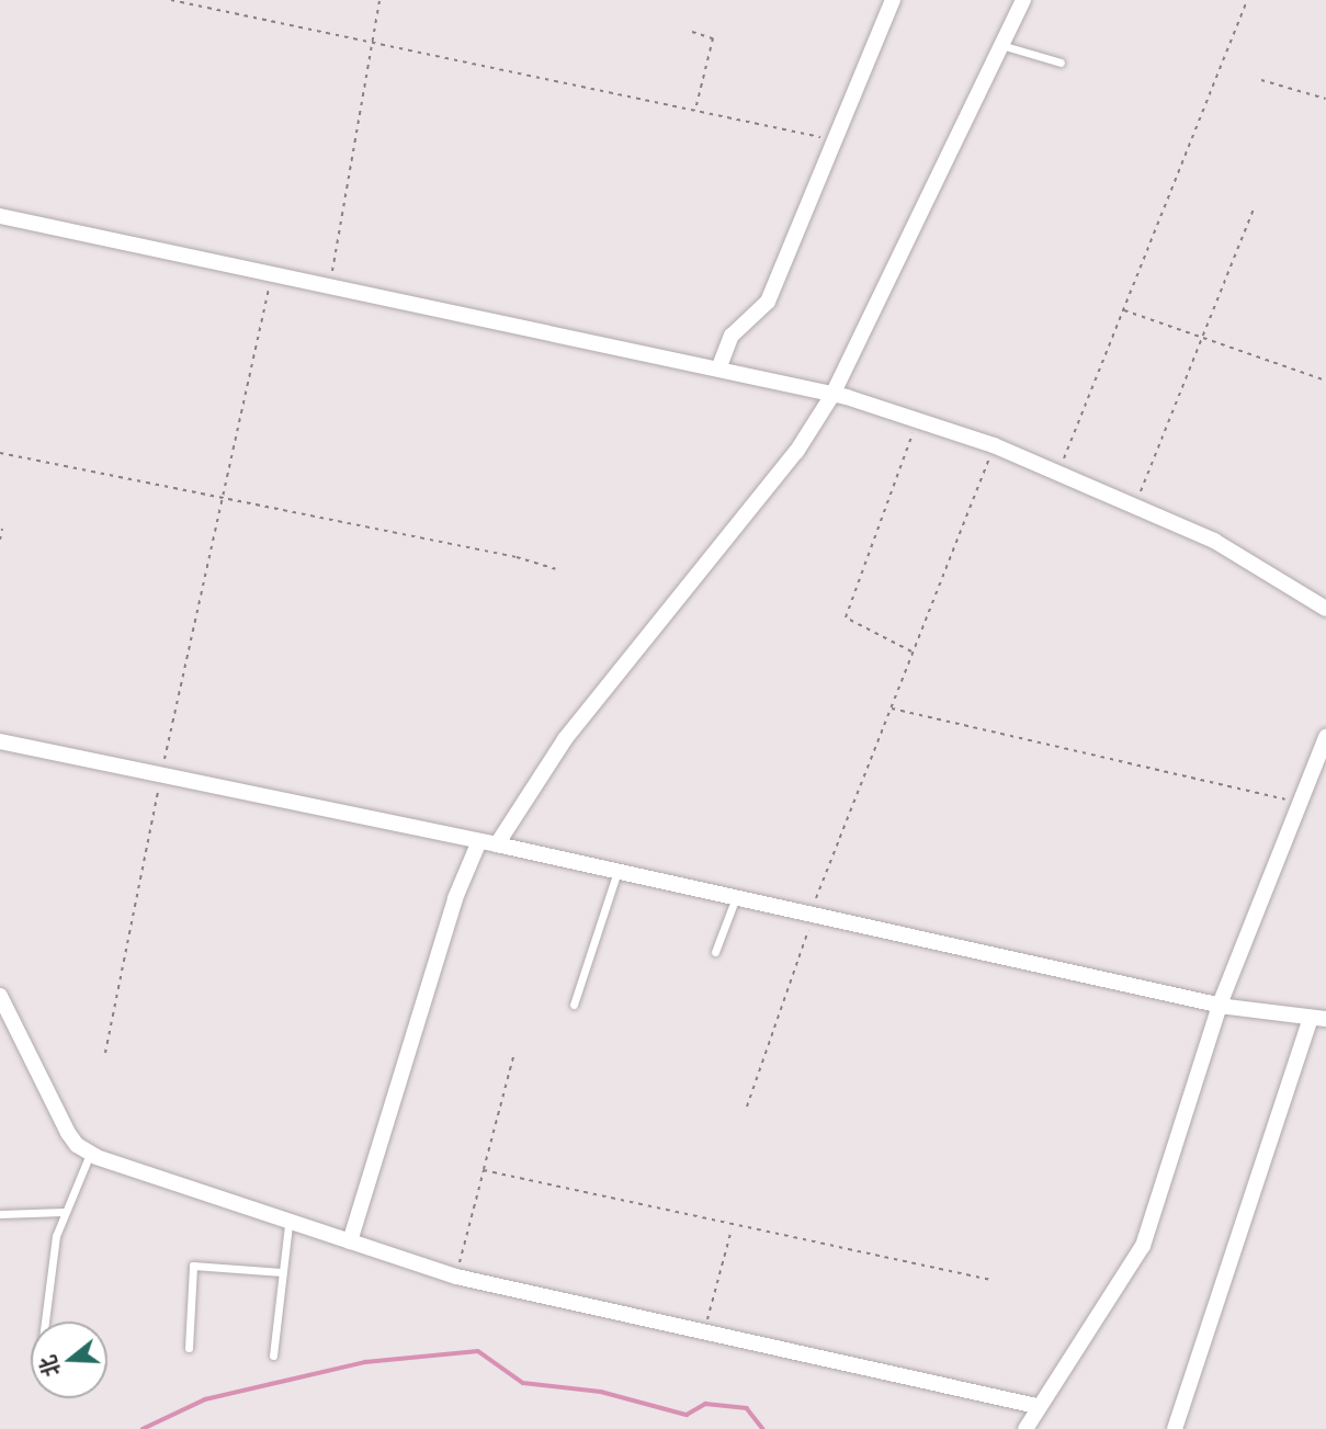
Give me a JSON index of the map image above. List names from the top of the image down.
{
  "north": "left"
}
